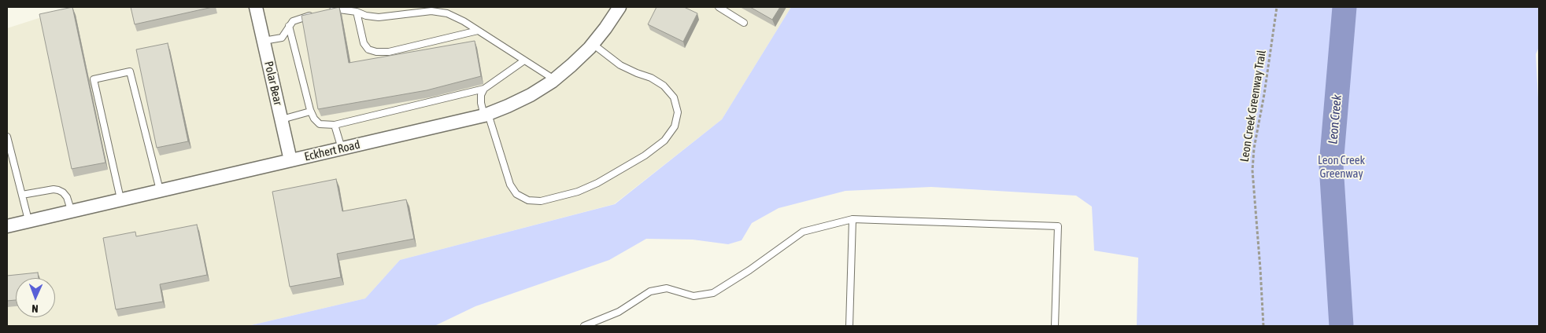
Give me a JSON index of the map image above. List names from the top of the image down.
{
  "streets": {
    "street": ["Polar Bear", "Eckhert Road"],
    "path": ["Leon Creek Greenway Trail"]
  },
  "crossings": [
    ["Polar Bear", "Eckhert Road"]
  ],
  "water": ["Leon Creek"],
  "parks": ["Leon Creek Greenway"],
  "north": "bottom"
}
